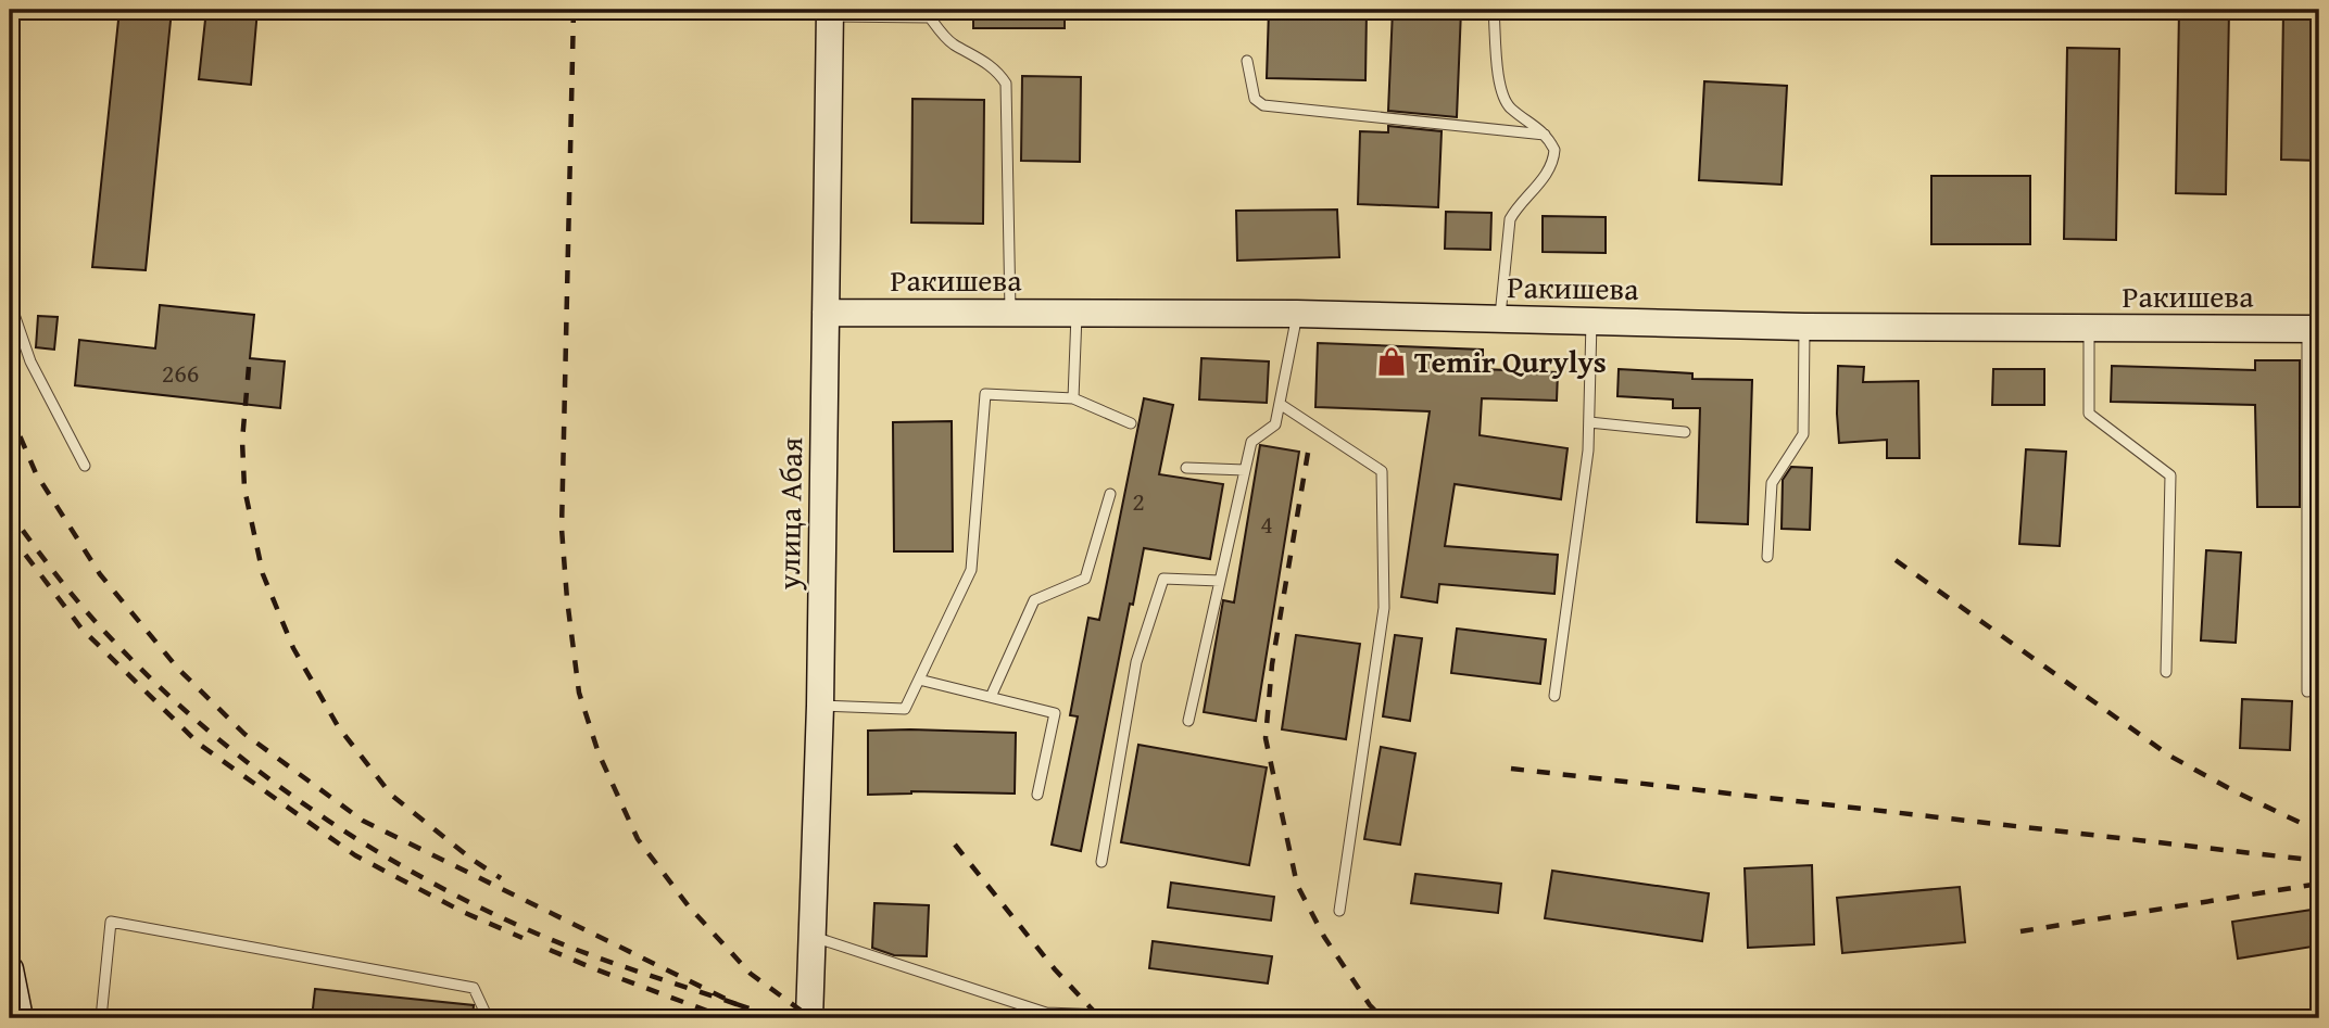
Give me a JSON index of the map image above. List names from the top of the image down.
{
  "streets": {
    "street": ["Ракишева", "улица Абая"]
  },
  "crossings": [
    ["Ракишева", "улица Абая"]
  ],
  "places": {
    "shop": ["Temir Qurylys"]
  },
  "house_numbers": ["266", "2", "4"]
}
